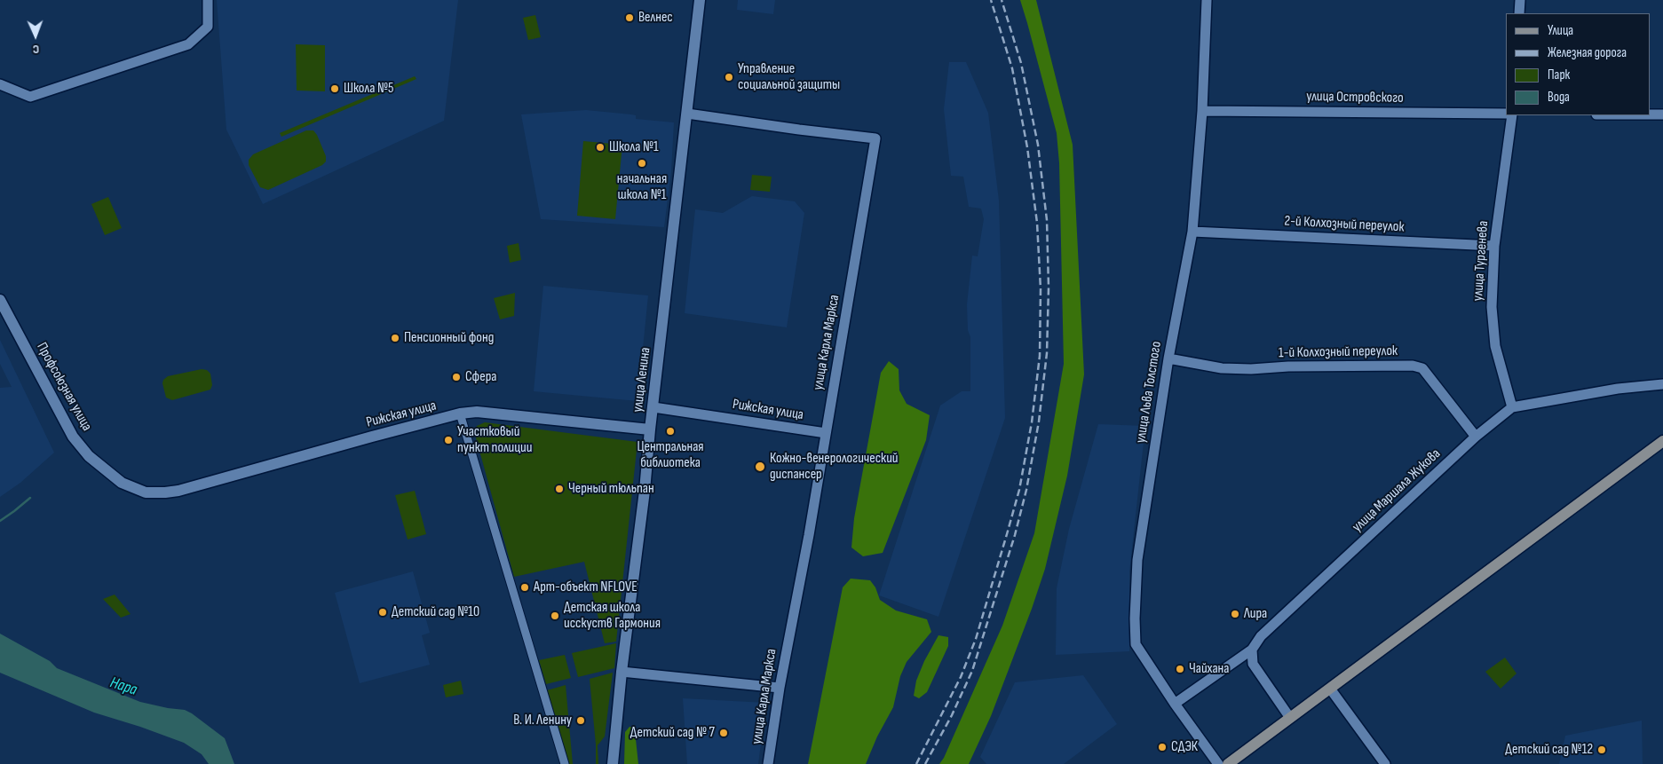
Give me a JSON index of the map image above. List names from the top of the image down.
{
  "streets": {
    "street": [
      "улица Островского",
      "2-й Колхозный переулок",
      "улица Тургенева",
      "улица Карла Маркса",
      "1-й Колхозный переулок",
      "улица Ленина",
      "Профсоюзная улица",
      "улица Льва Толстого",
      "Рижская улица",
      "улица Маршала Жукова"
    ]
  },
  "crossings": [
    ["улица Островского", "улица Льва Толстого"],
    ["2-й Колхозный переулок", "улица Тургенева"],
    ["2-й Колхозный переулок", "улица Льва Толстого"],
    ["улица Тургенева", "улица Маршала Жукова"],
    ["улица Карла Маркса", "улица Ленина"],
    ["улица Карла Маркса", "Рижская улица"],
    ["1-й Колхозный переулок", "улица Льва Толстого"],
    ["1-й Колхозный переулок", "улица Маршала Жукова"],
    ["улица Ленина", "Рижская улица"],
    ["Профсоюзная улица", "Рижская улица"],
    ["улица Льва Толстого", "улица Маршала Жукова"]
  ],
  "water": ["Нара"],
  "places": [
    "Велнес",
    "Управление социальной защиты",
    "Школа №5",
    "Школа №1",
    "начальная школа №1",
    "Пенсионный фонд",
    "Сфера",
    "Центральная библиотека",
    "Участковый пункт полиции",
    "Кожно-венерологический диспансер",
    "Черный тюльпан",
    "Арт-объект NFLOVE",
    "Детский сад №10",
    "Лира",
    "Детская школа исскуств Гармония",
    "Чайхана",
    "В. И. Ленину",
    "Детский сад № 7",
    "СДЭК",
    "Детский сад №12"
  ],
  "legend": [
    "Улица",
    "Железная дорога",
    "Парк",
    "Вода"
  ],
  "north": "bottom"
}
